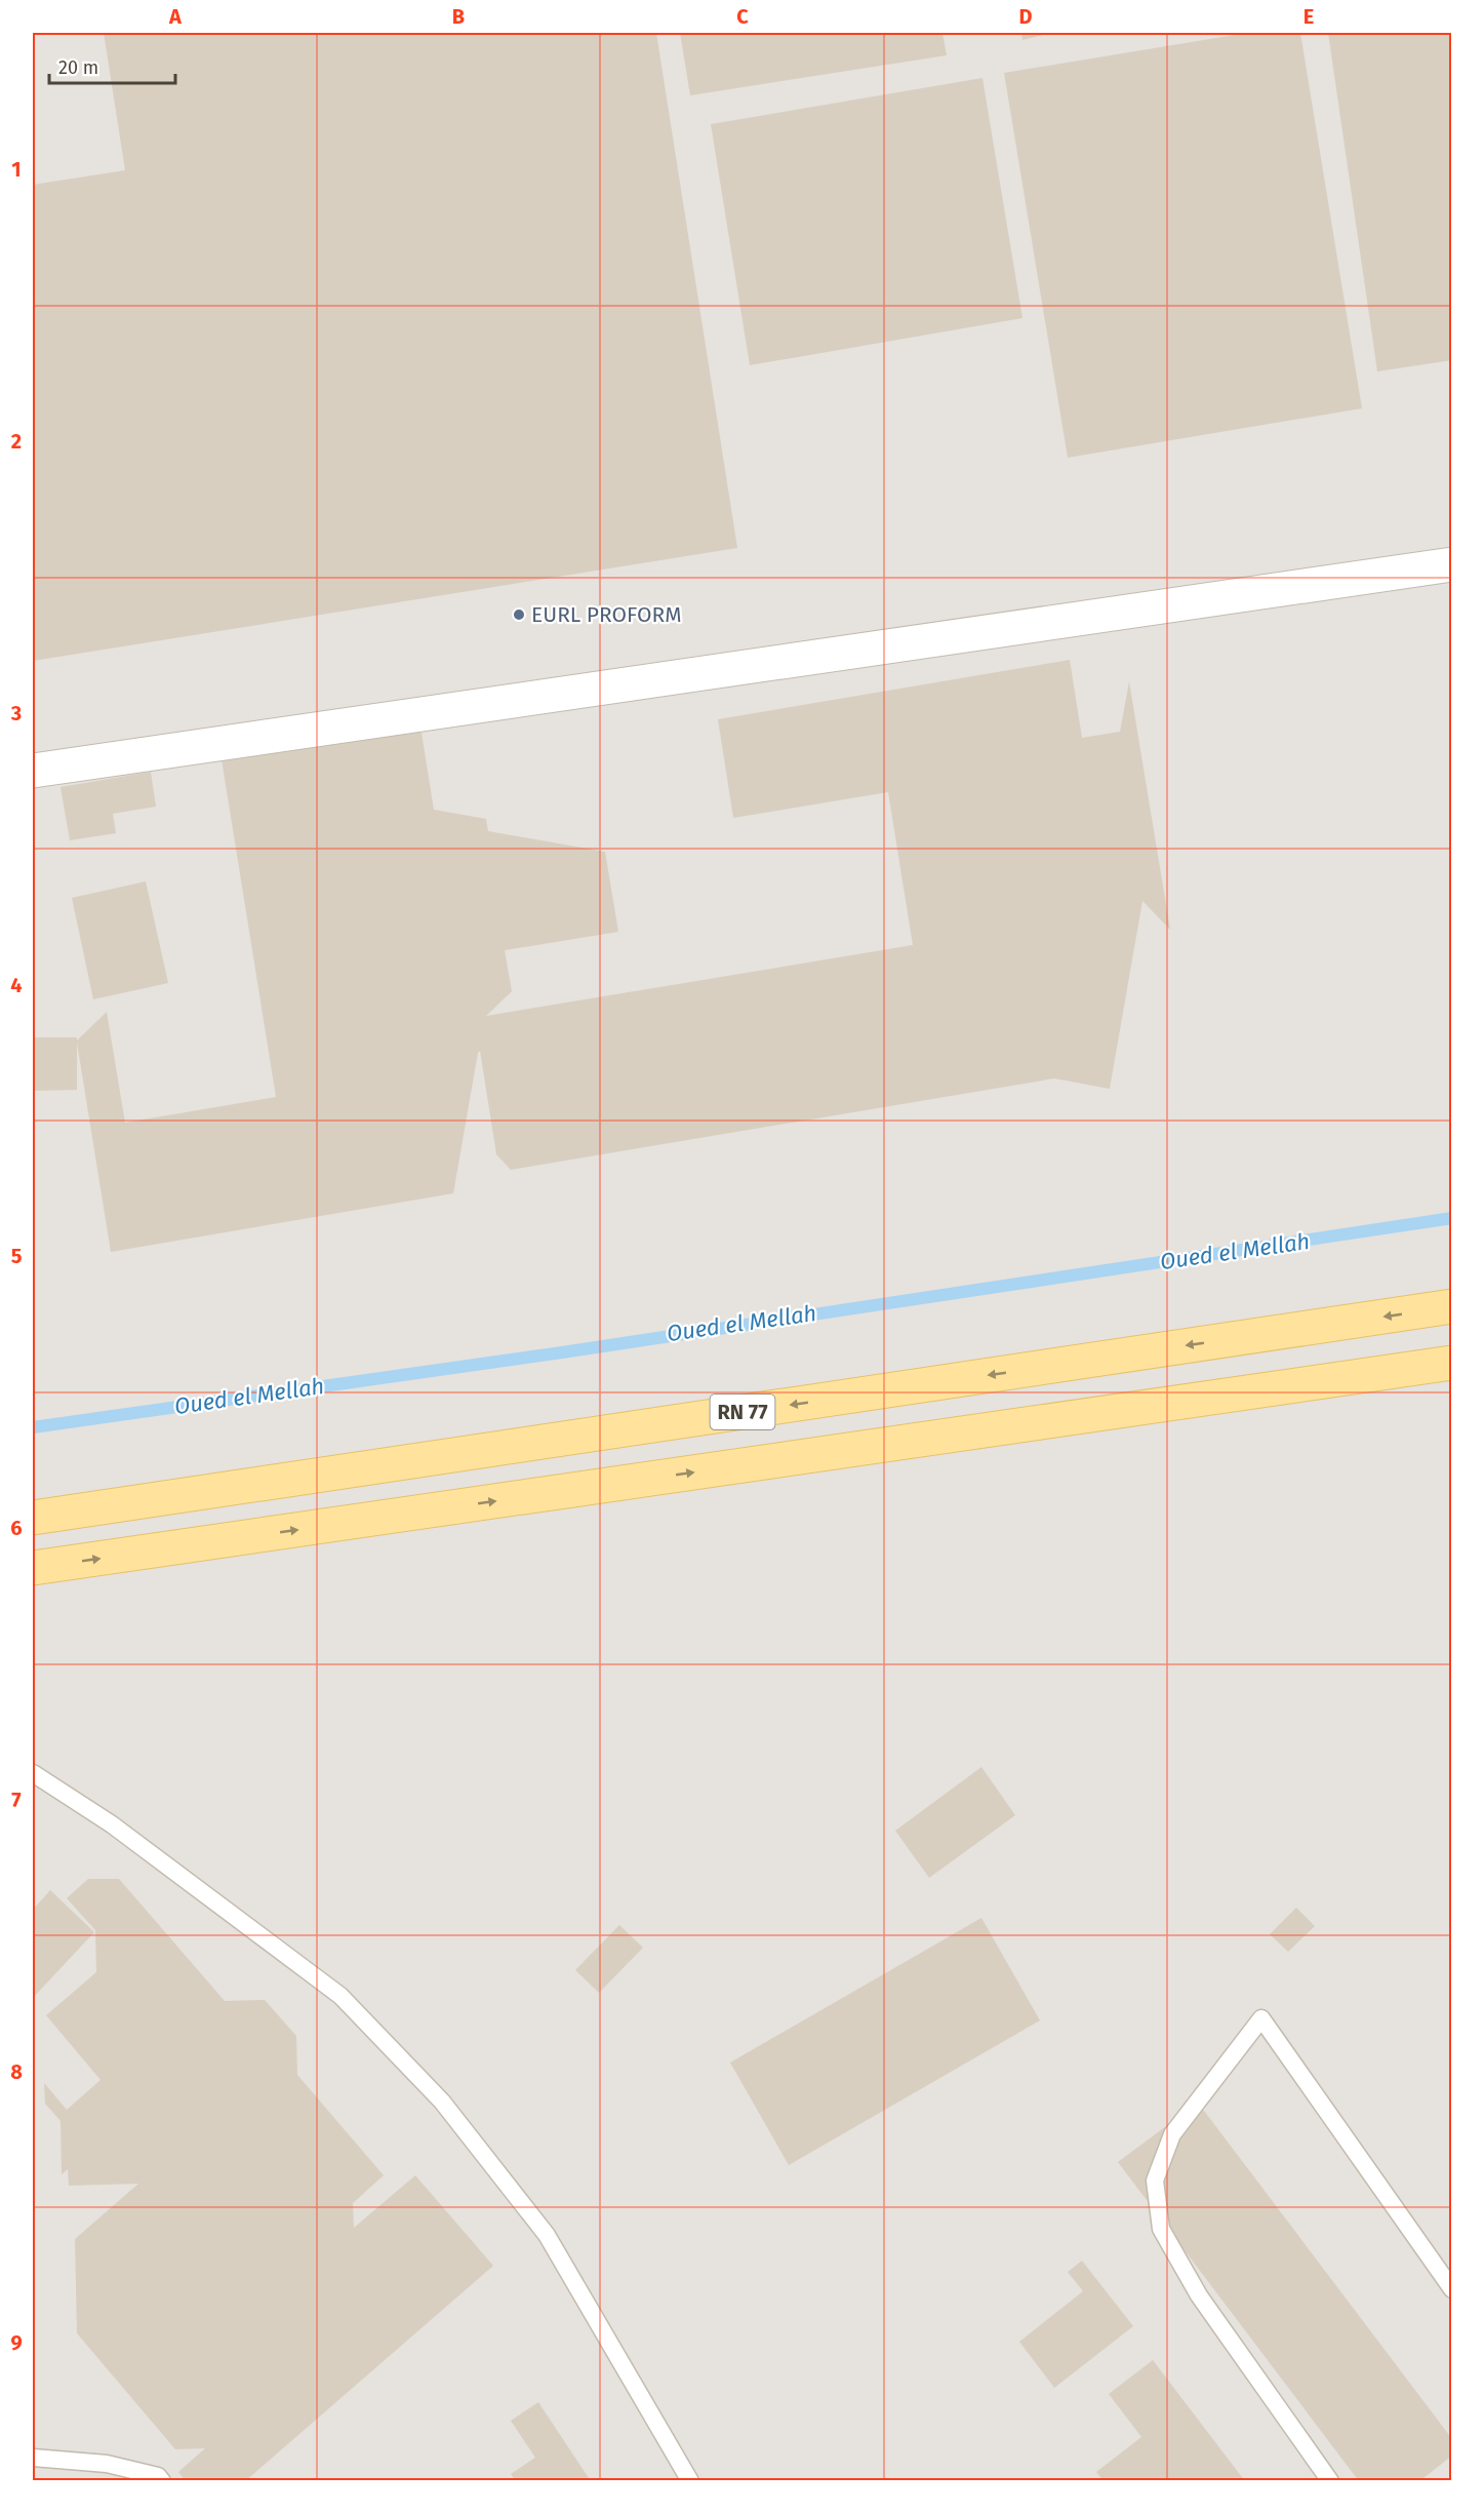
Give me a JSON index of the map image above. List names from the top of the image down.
{
  "streets": {
    "main road": ["RN 77"]
  },
  "water": ["Oued el Mellah"],
  "places": ["EURL PROFORM"],
  "scale_bar": "20 m",
  "grid": {
    "columns": [
      "A",
      "B",
      "C",
      "D",
      "E"
    ],
    "rows": [
      "1",
      "2",
      "3",
      "4",
      "5",
      "6",
      "7",
      "8",
      "9"
    ]
  }
}
